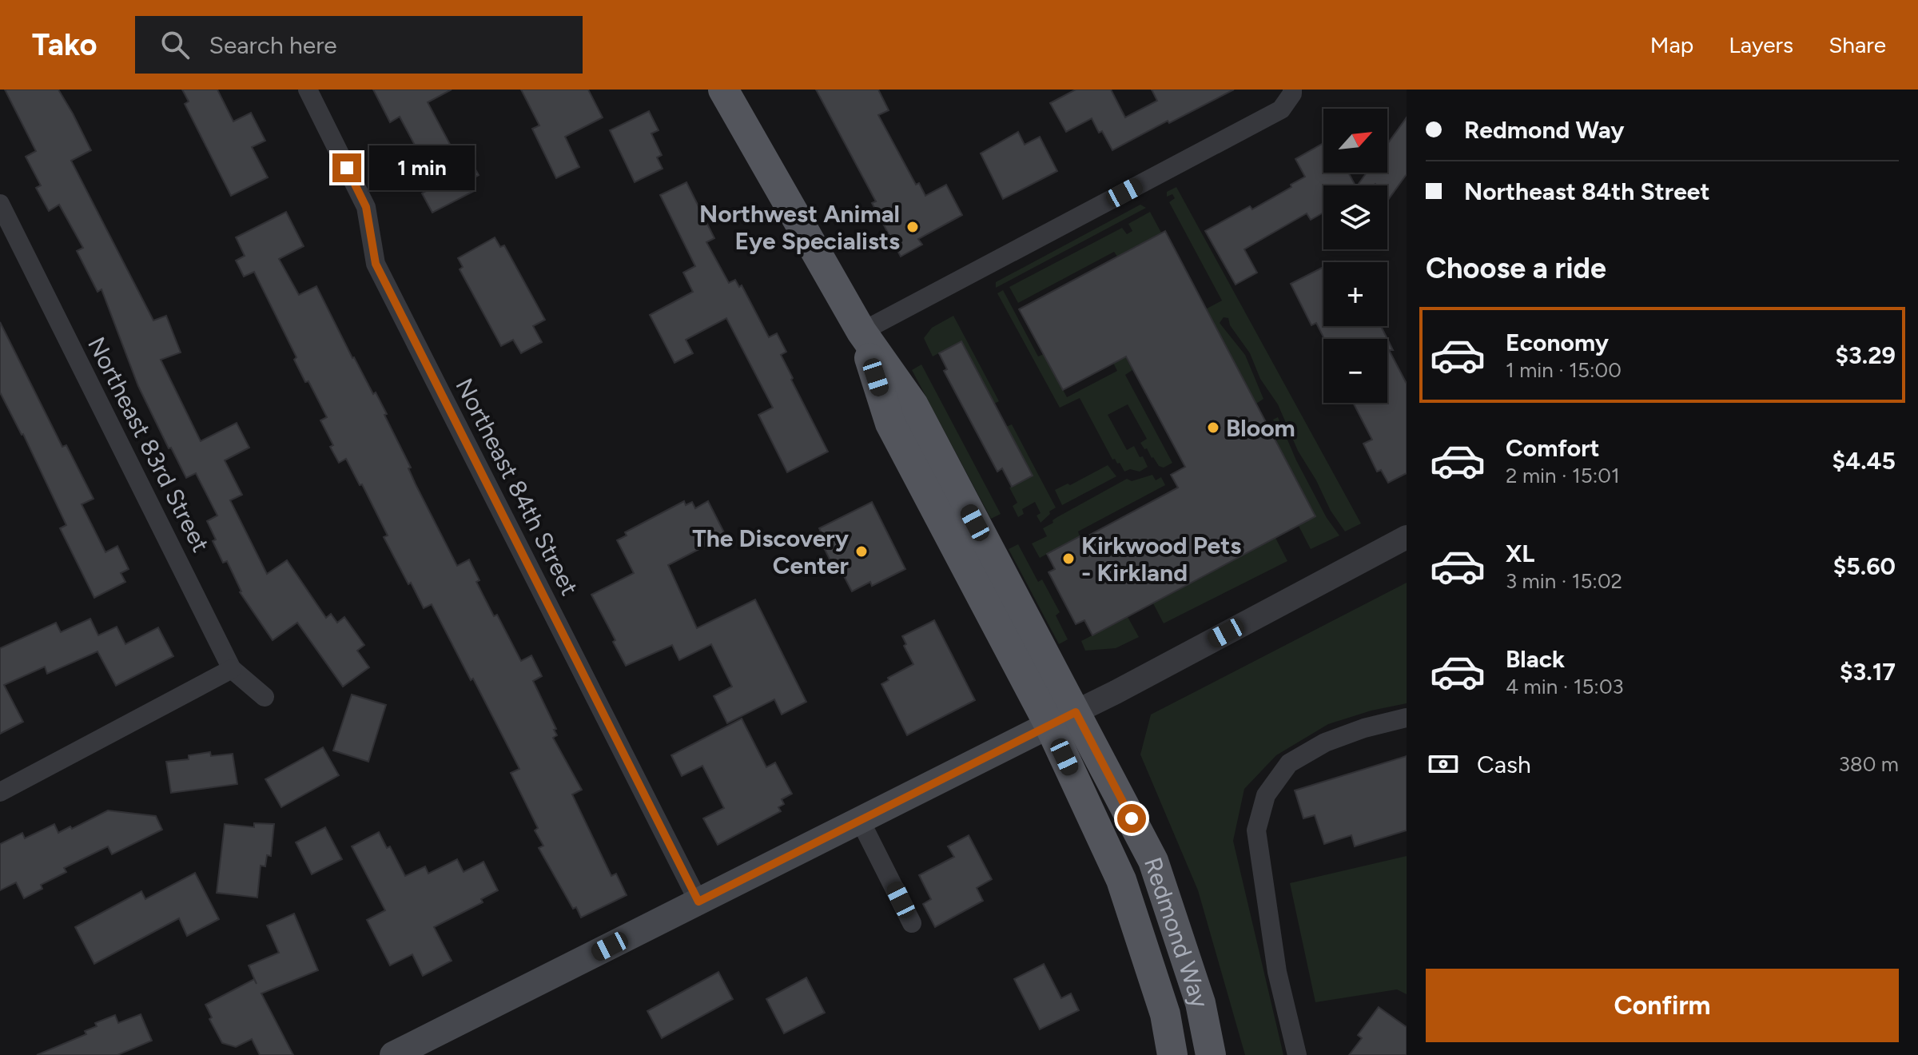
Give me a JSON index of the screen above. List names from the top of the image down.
{
  "streets": {
    "main road": ["Redmond Way"],
    "street": ["Northeast 83rd Street", "Northeast 84th Street"]
  },
  "places": [
    "Northwest Animal Eye Specialists",
    "Bloom",
    "The Discovery Center",
    "Kirkwood Pets - Kirkland"
  ],
  "north": "top right",
  "page": {
    "header": "Tako",
    "search": "Search here",
    "nav": ["Map", "Layers", "Share"],
    "banner": ["Redmond Way", "Northeast 84th Street"],
    "map_buttons": ["+", "−"],
    "bubble": "1 min",
    "heading": "Choose a ride",
    "list": [
      {
        "name": "Economy",
        "note": "1 min · 15:00",
        "value": "$3.29"
      },
      {
        "name": "Comfort",
        "note": "2 min · 15:01",
        "value": "$4.45"
      },
      {
        "name": "XL",
        "note": "3 min · 15:02",
        "value": "$5.60"
      },
      {
        "name": "Black",
        "note": "4 min · 15:03",
        "value": "$3.17"
      }
    ],
    "pay": ["Cash", "380 m"],
    "buttons": "Confirm"
  }
}
